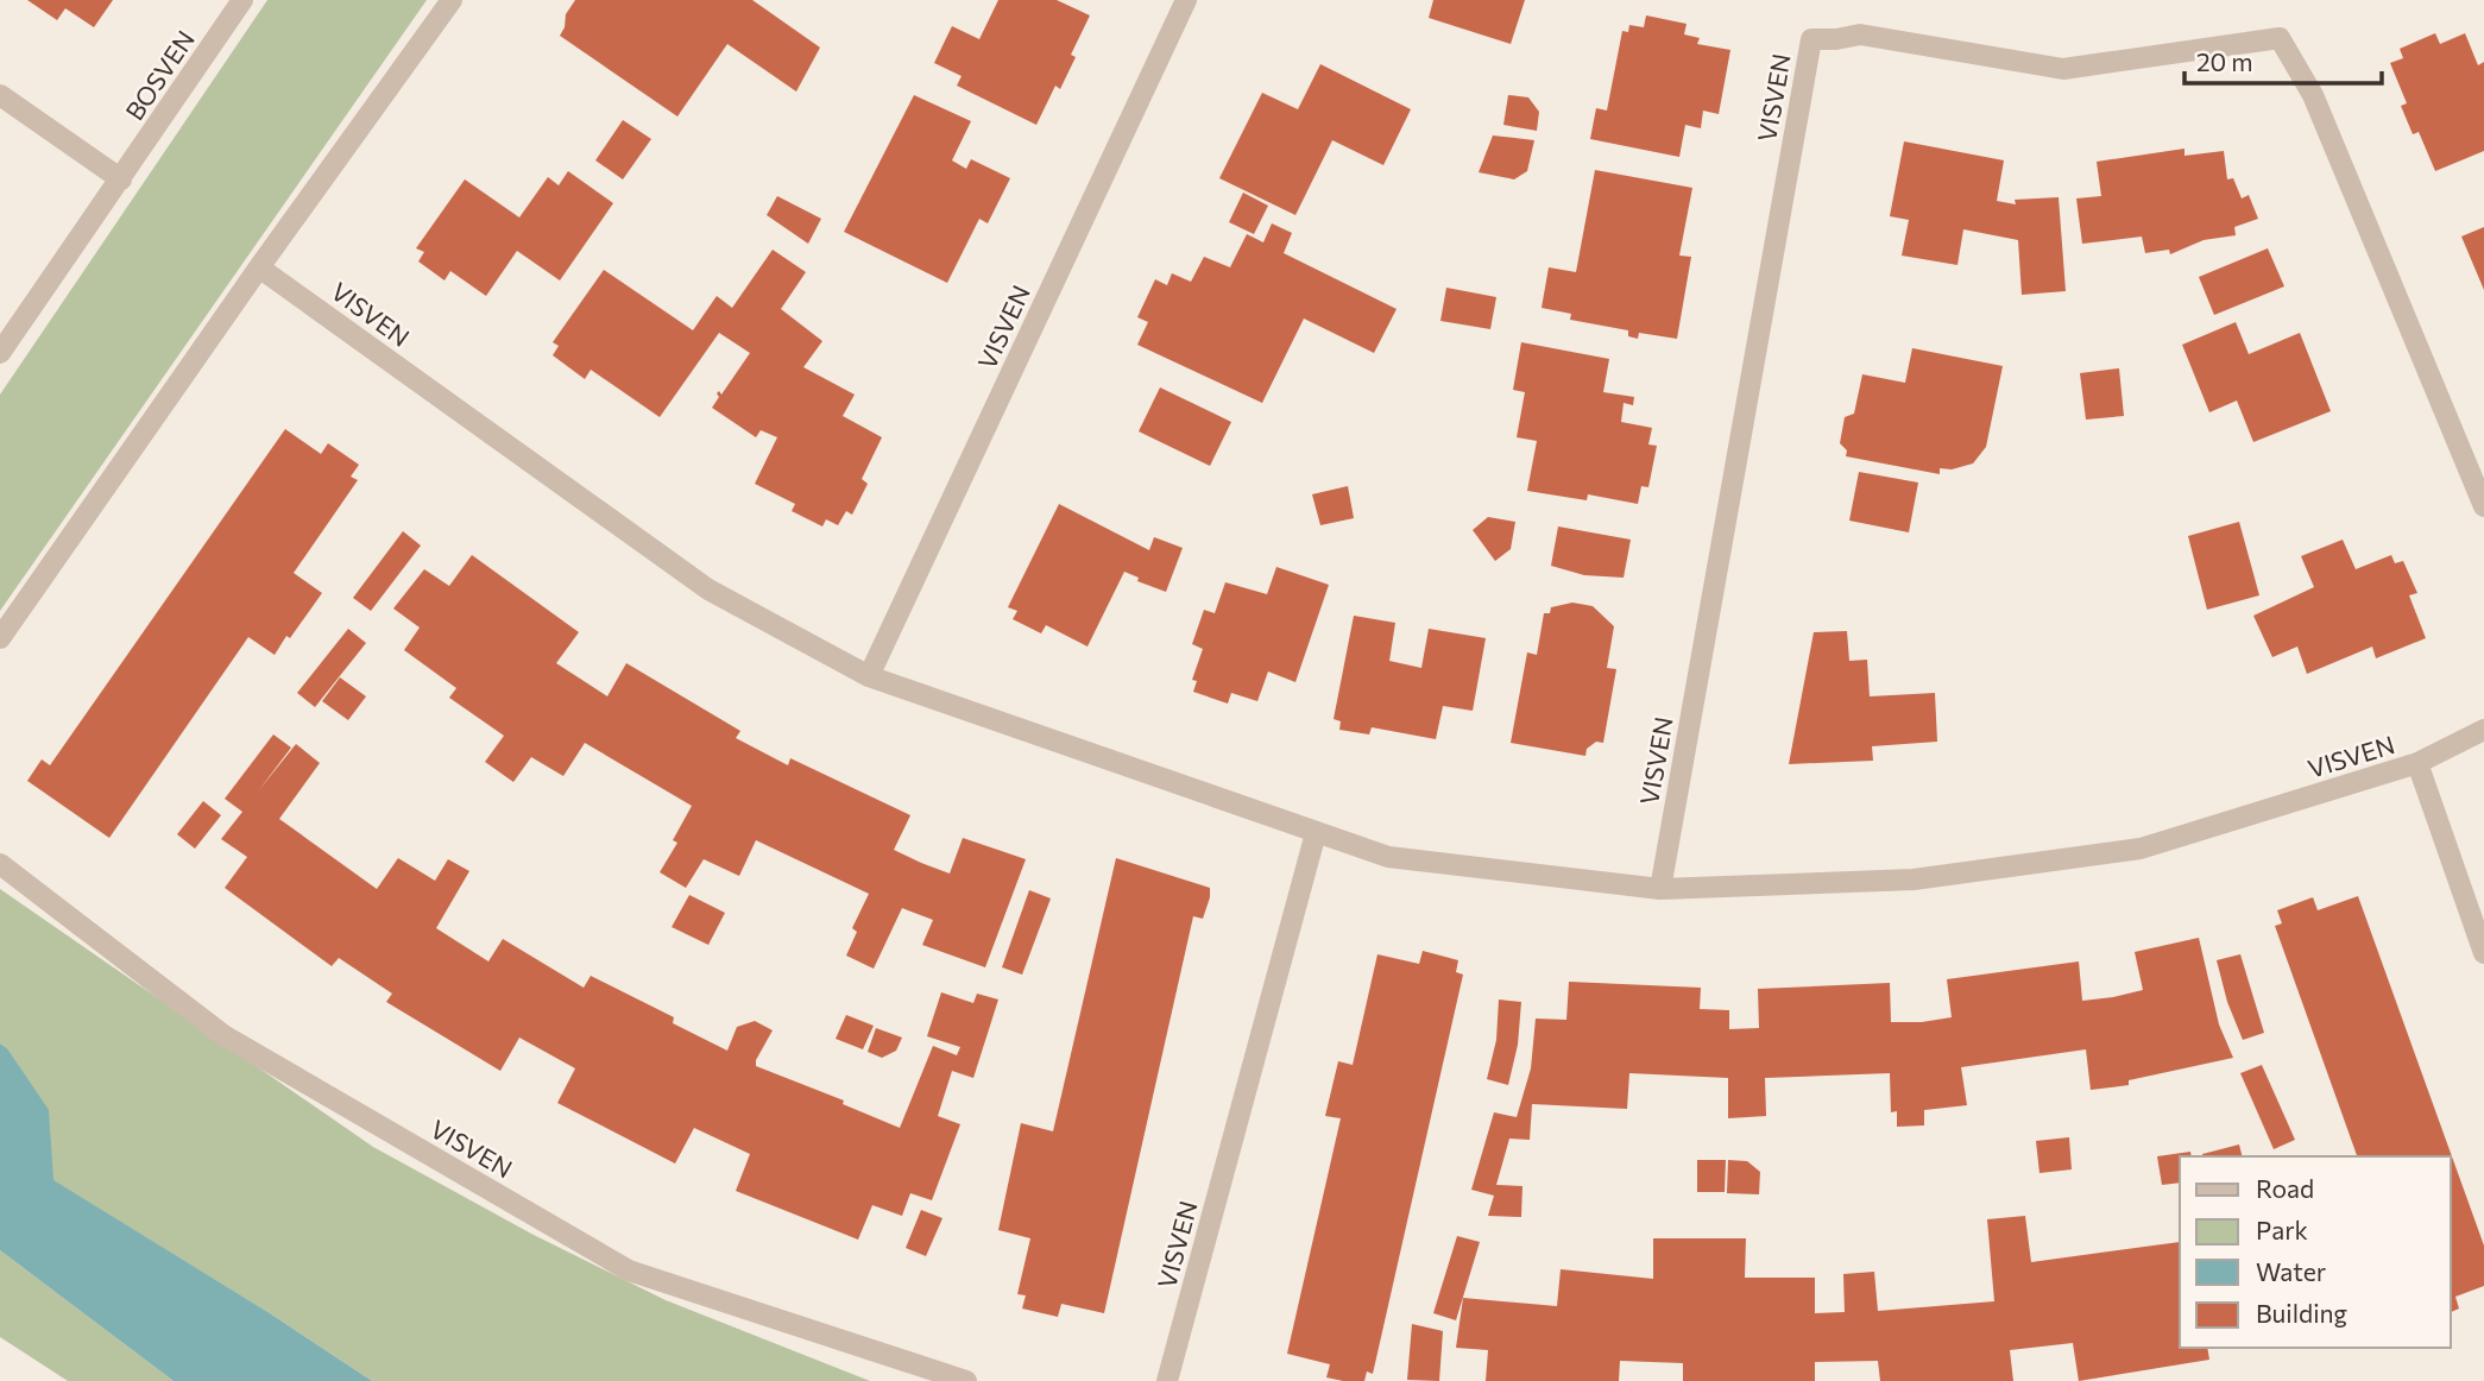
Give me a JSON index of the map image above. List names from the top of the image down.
{
  "streets": {
    "street": ["BOSVEN", "VISVEN"]
  },
  "legend": [
    "Road",
    "Park",
    "Water",
    "Building"
  ],
  "scale_bar": "20 m"
}
